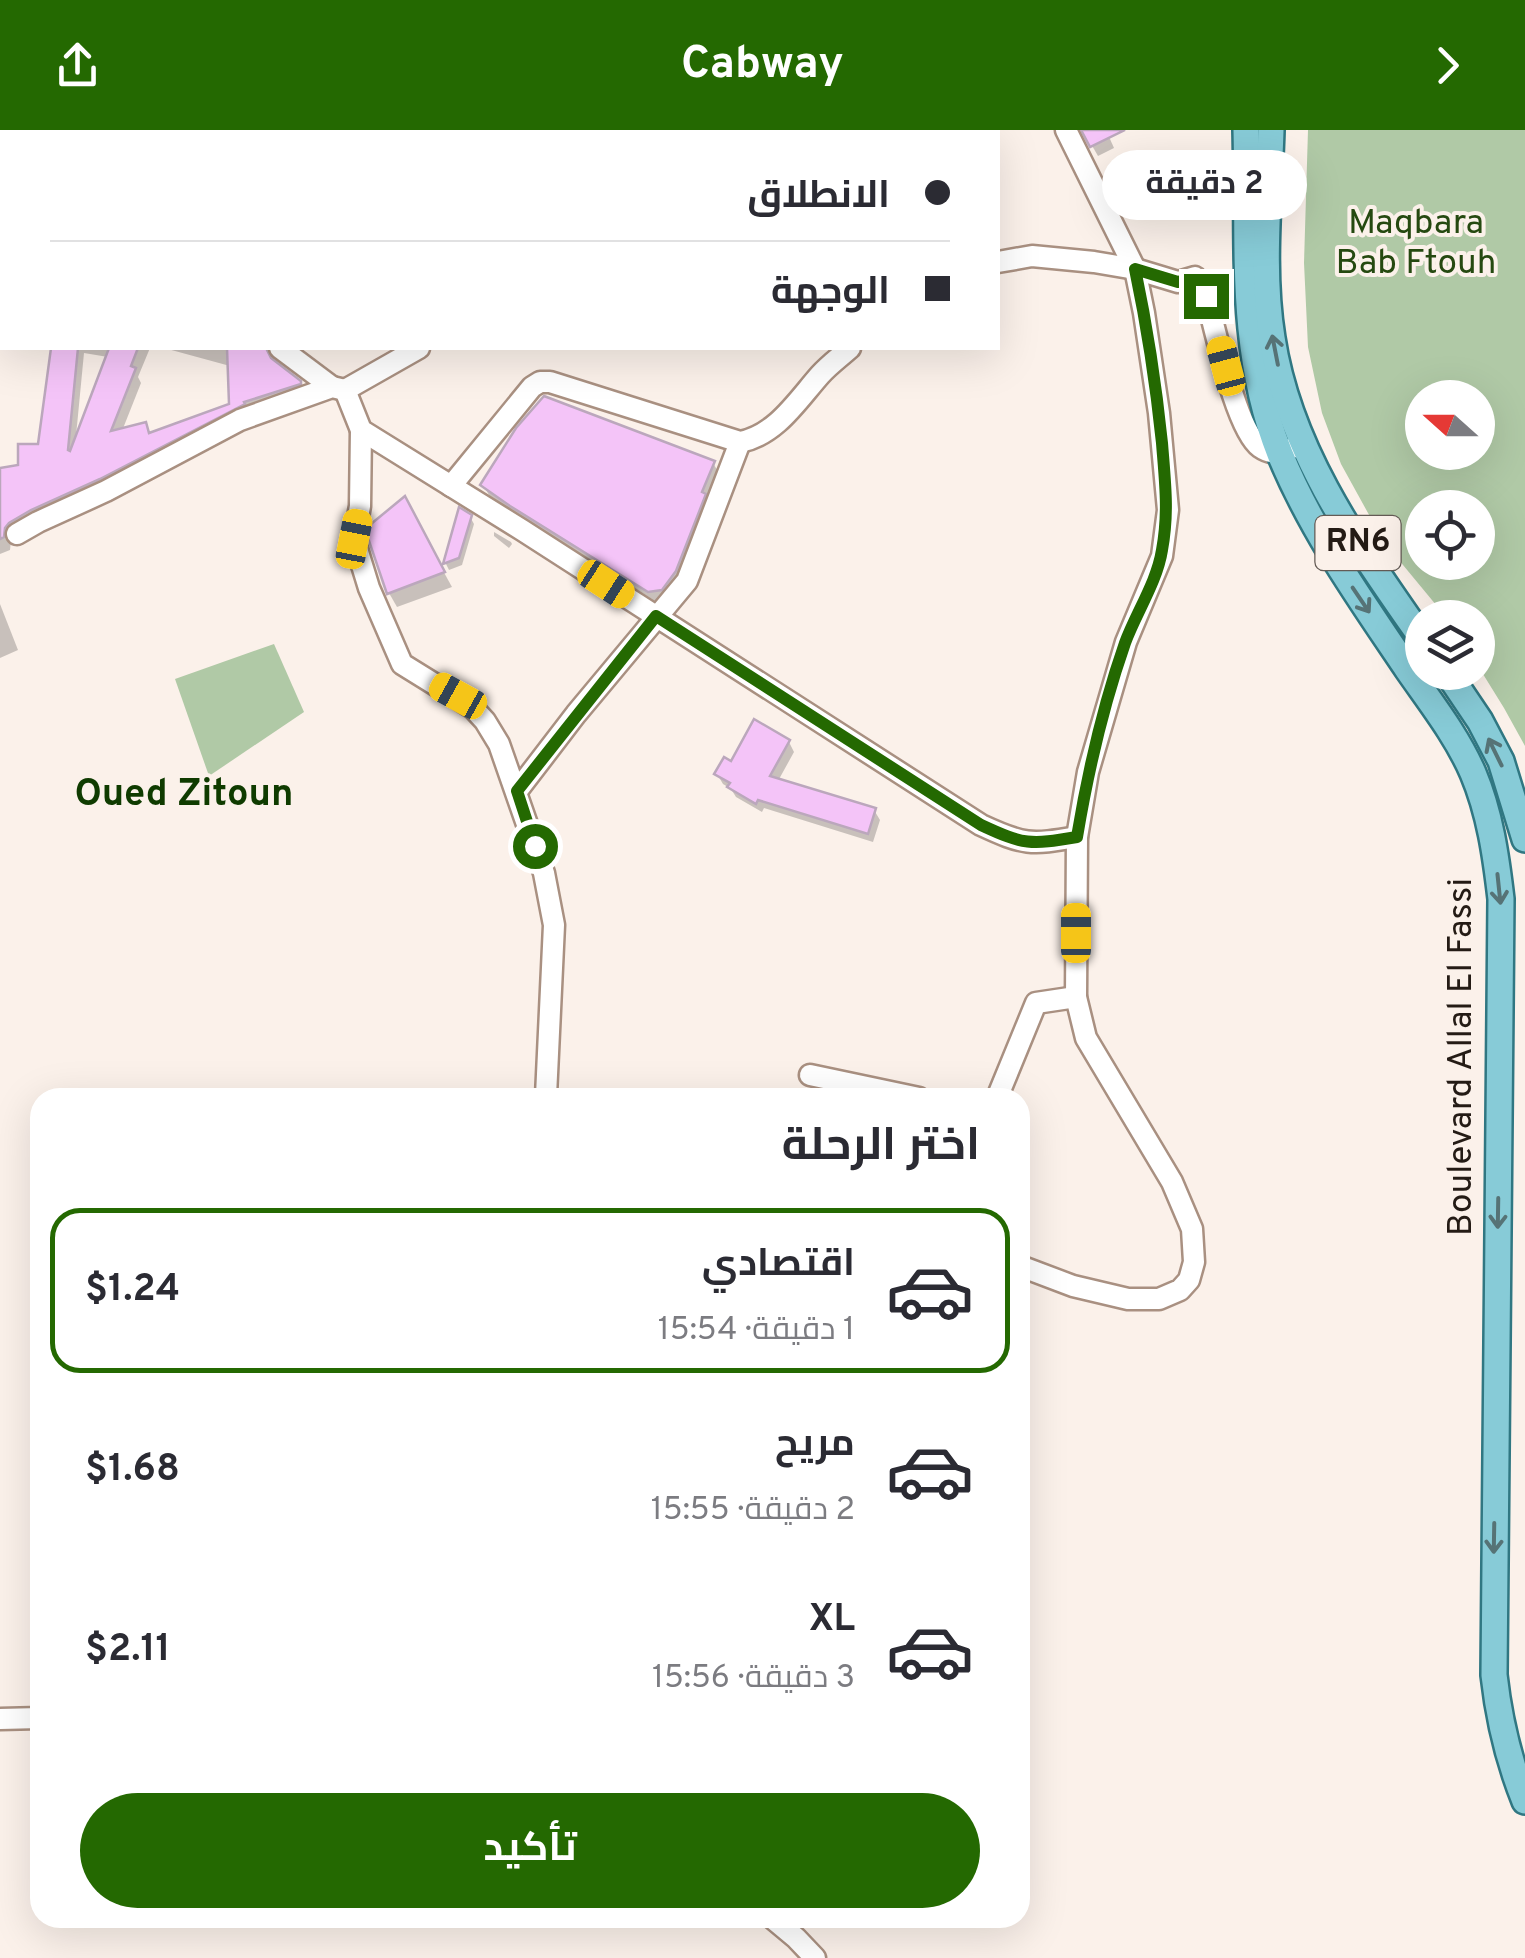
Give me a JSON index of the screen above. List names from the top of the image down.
{
  "streets": {
    "main road": ["RN6", "Boulevard Allal El Fassi"]
  },
  "districts": ["Oued Zitoun"],
  "parks": ["Maqbara Bab Ftouh"],
  "north": "left",
  "page": {
    "header": "Cabway",
    "banner": ["الانطلاق", "الوجهة"],
    "bubble": "2 دقيقة",
    "heading": "اختر الرحلة",
    "list": [
      {
        "name": "اقتصادي",
        "note": "1 دقيقة · 15:54",
        "value": "$1.24"
      },
      {
        "name": "مريح",
        "note": "2 دقيقة · 15:55",
        "value": "$1.68"
      },
      {
        "name": "XL",
        "note": "3 دقيقة · 15:56",
        "value": "$2.11"
      }
    ],
    "buttons": "تأكيد"
  }
}
